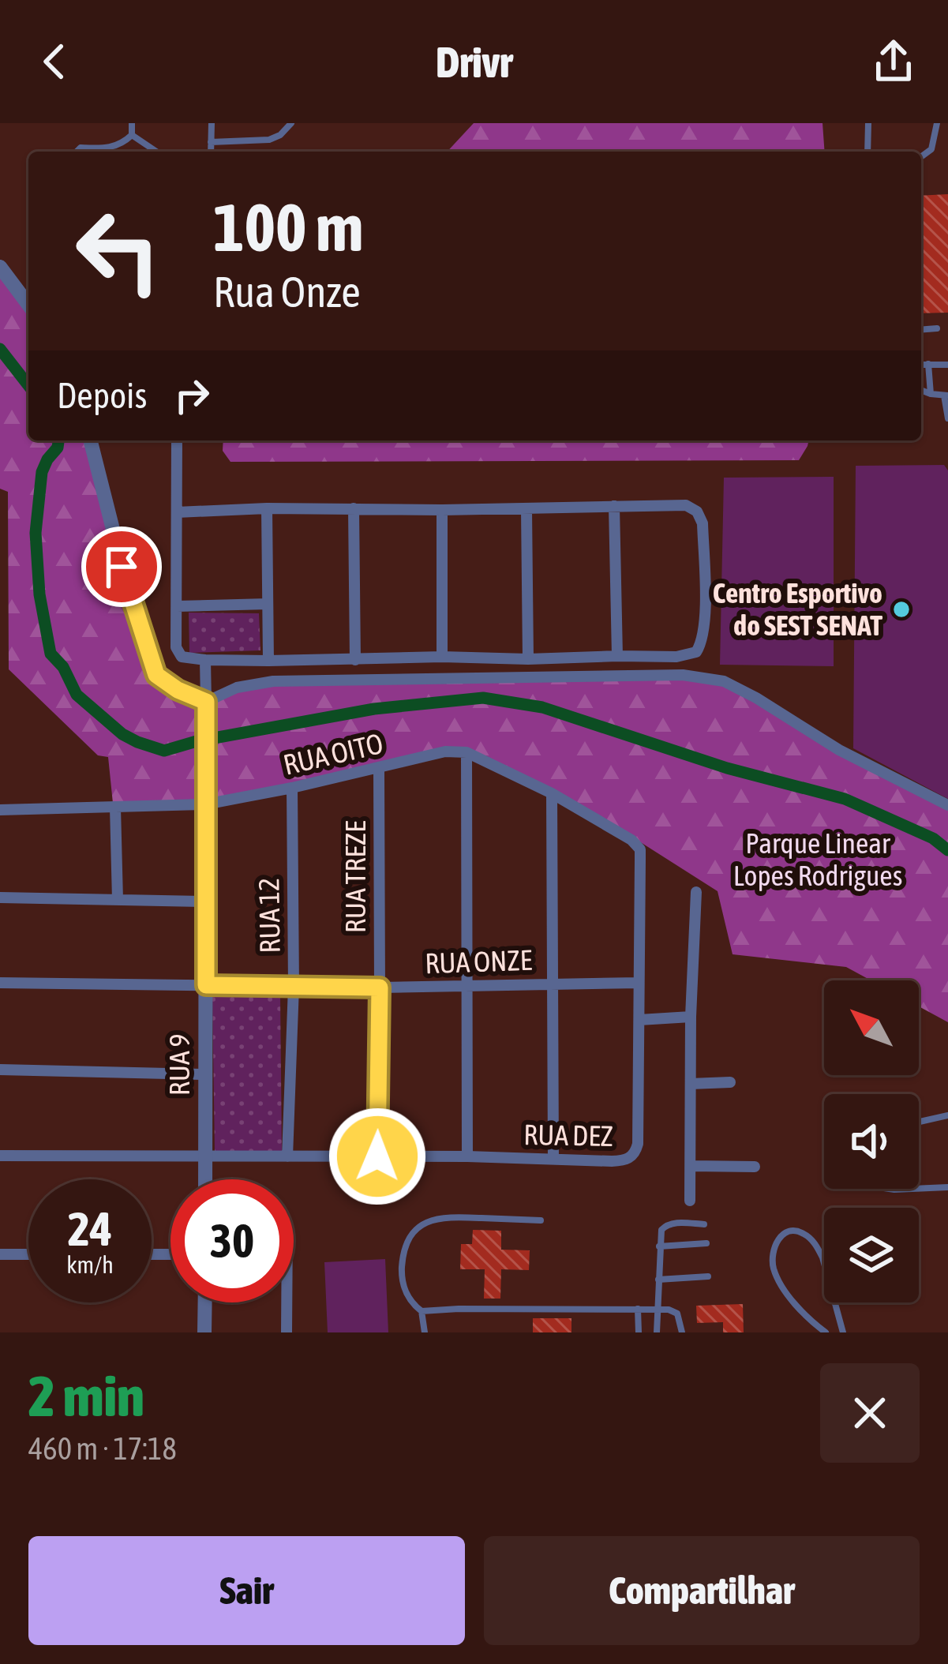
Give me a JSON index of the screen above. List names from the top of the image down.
{
  "streets": {
    "street": [
      "RUA OITO",
      "RUA TREZE",
      "RUA 12",
      "RUA ONZE",
      "RUA 9",
      "RUA DEZ"
    ]
  },
  "crossings": [
    ["RUA OITO", "RUA TREZE"],
    ["RUA OITO", "RUA 12"],
    ["RUA OITO", "RUA 9"],
    ["RUA TREZE", "RUA ONZE"],
    ["RUA TREZE", "RUA DEZ"],
    ["RUA 12", "RUA ONZE"],
    ["RUA 12", "RUA DEZ"],
    ["RUA ONZE", "RUA 9"],
    ["RUA ONZE", "RUA DEZ"],
    ["RUA 9", "RUA DEZ"]
  ],
  "parks": ["Parque Linear Lopes Rodrigues"],
  "places": ["Centro Esportivo do SEST SENAT"],
  "north": "top left",
  "page": {
    "header": "Drivr",
    "turn": ["100 m", "Rua Onze"],
    "then": "Depois",
    "speed": "24 km/h",
    "limit": "30",
    "heading": ["2 min", "460 m · 17:18"],
    "buttons": ["Sair", "Compartilhar"]
  }
}
